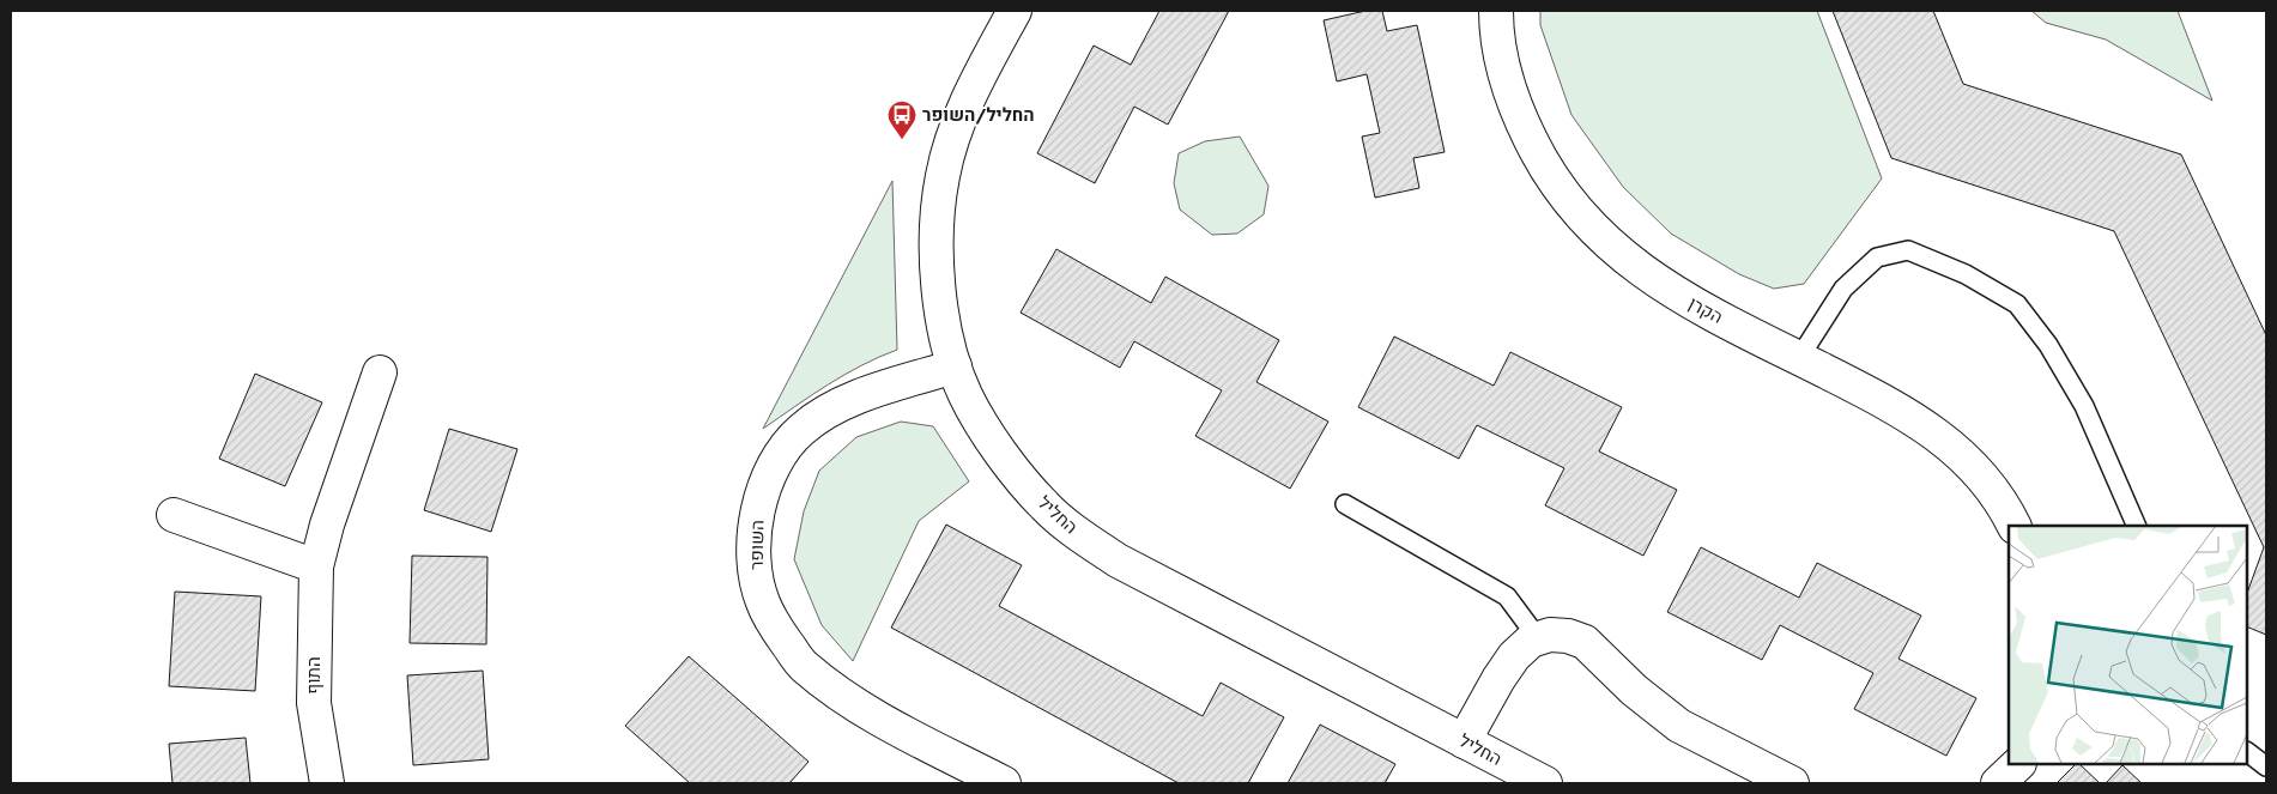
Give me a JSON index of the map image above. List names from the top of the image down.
{
  "streets": {
    "street": [
      "הקרן",
      "החליל",
      "השופר",
      "התוף"
    ]
  },
  "crossings": [
    ["החליל", "השופר"]
  ],
  "places": {
    "bus stop": ["החליל/השופר"]
  }
}
